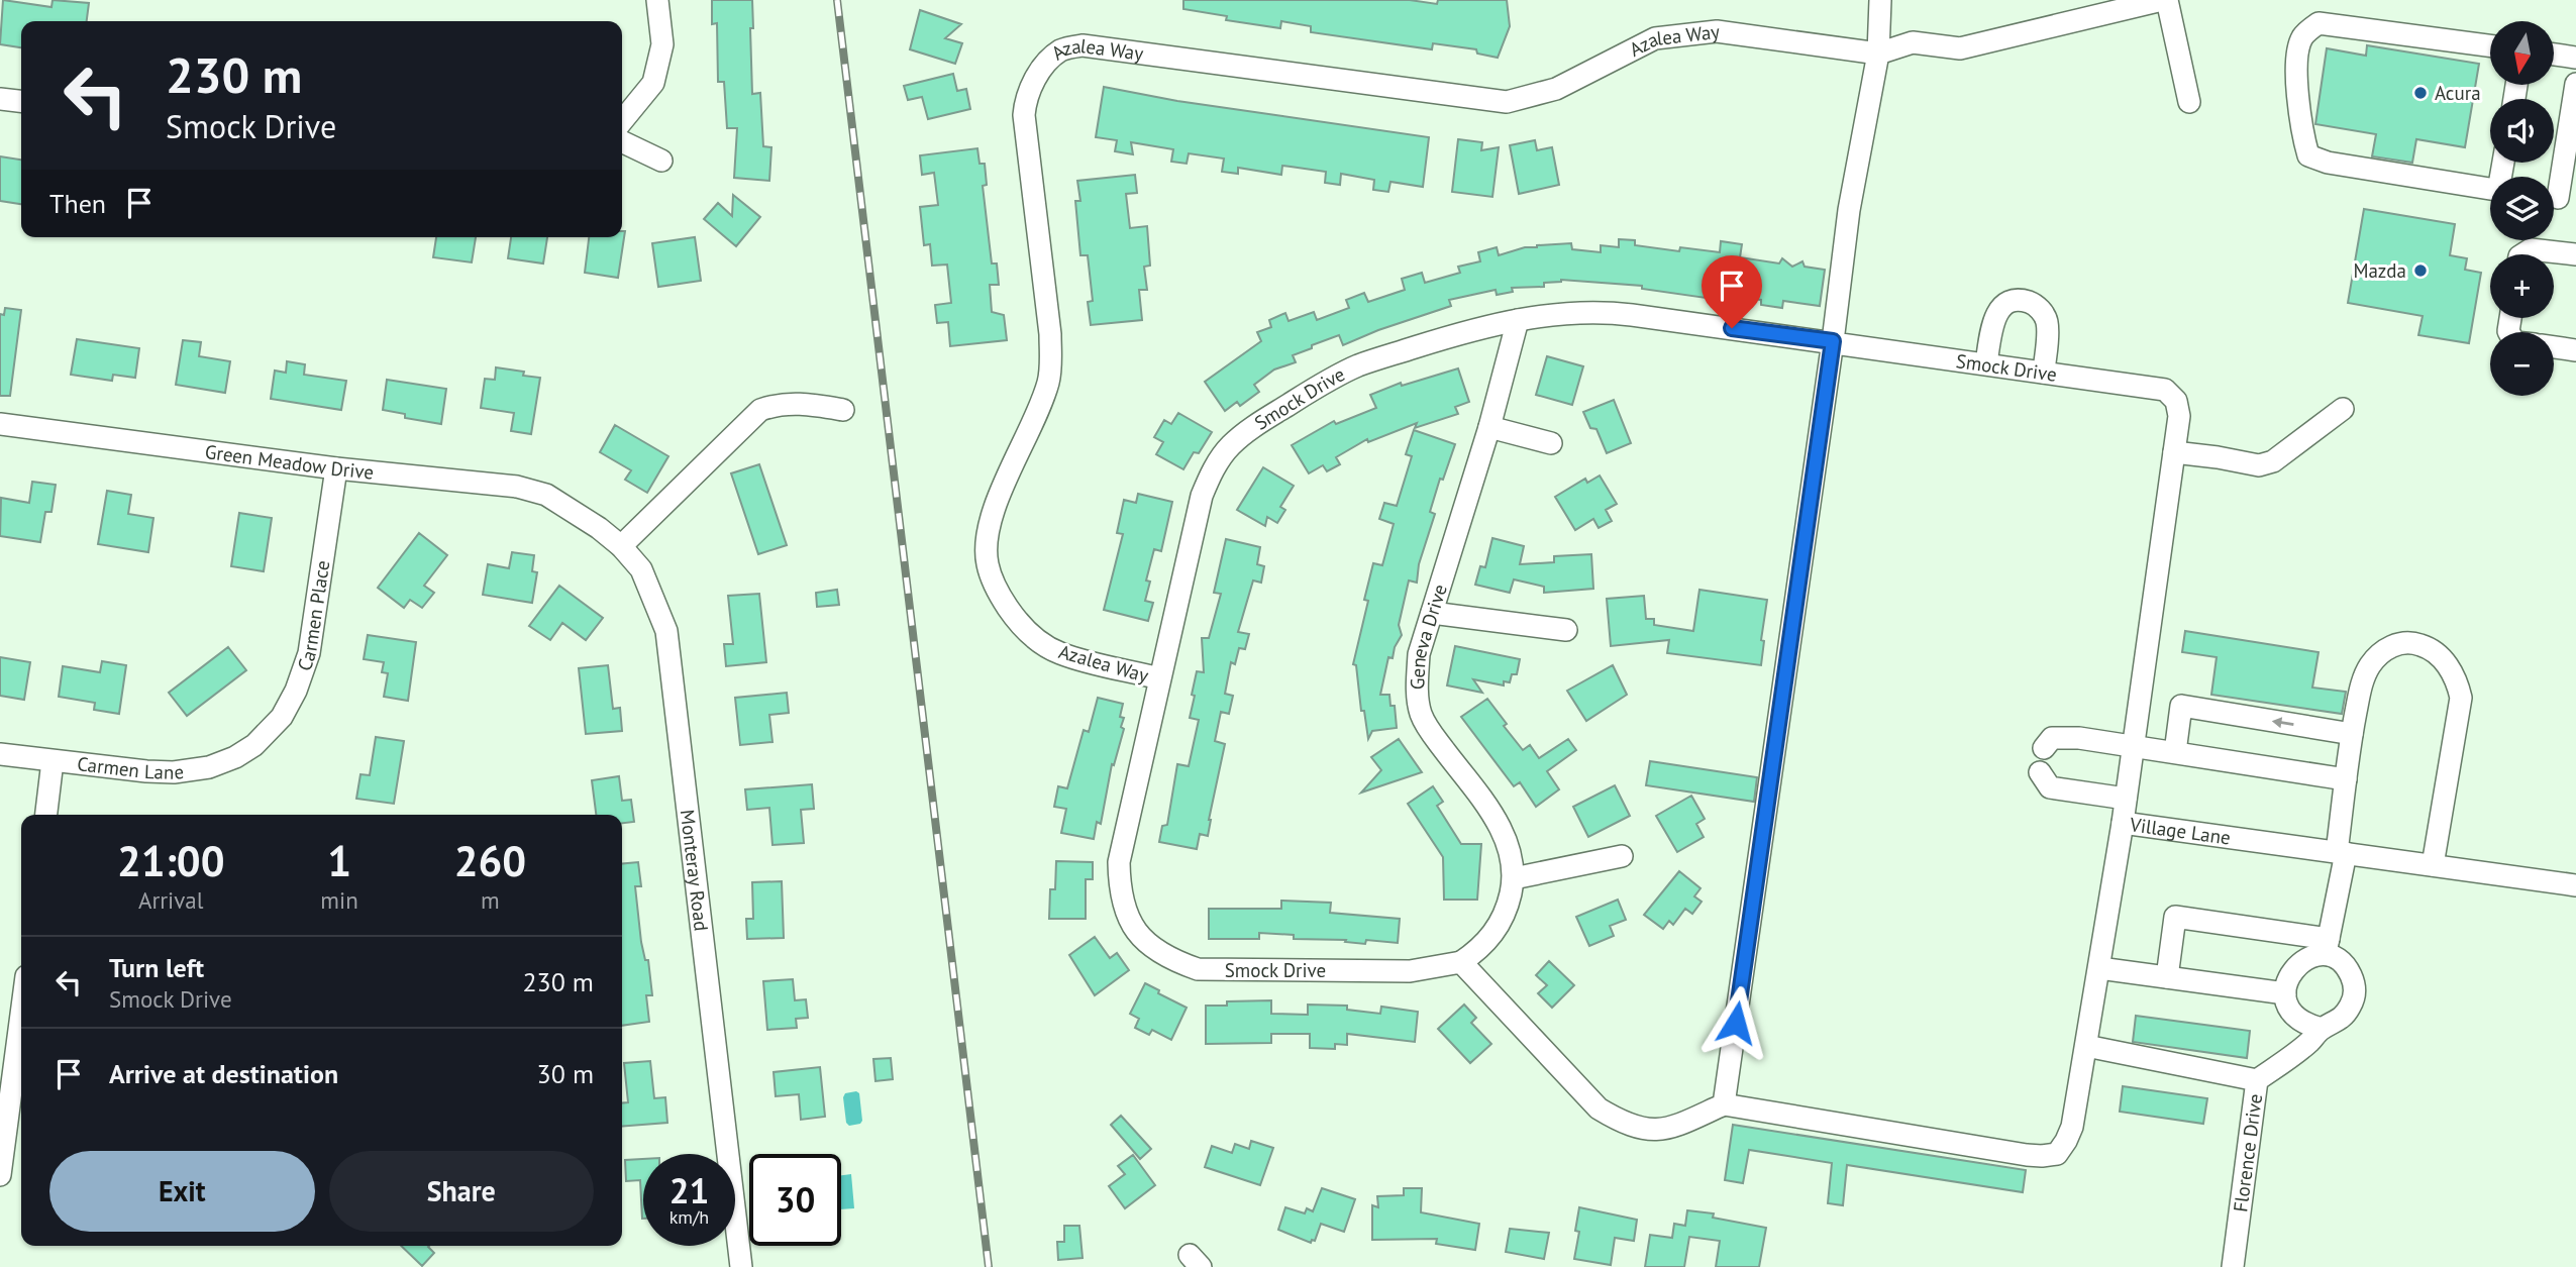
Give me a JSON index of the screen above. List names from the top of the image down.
{
  "streets": {
    "street": [
      "Azalea Way",
      "Smock Drive",
      "Green Meadow Drive",
      "Carmen Place",
      "Geneva Drive",
      "Carmen Lane",
      "Village Lane",
      "Monteray Road",
      "Florence Drive"
    ]
  },
  "crossings": [
    ["Azalea Way", "Smock Drive"],
    ["Smock Drive", "Geneva Drive"],
    ["Smock Drive", "Village Lane"],
    ["Green Meadow Drive", "Carmen Place"],
    ["Green Meadow Drive", "Monteray Road"],
    ["Carmen Place", "Carmen Lane"]
  ],
  "places": ["Acura", "Mazda"],
  "north": "bottom",
  "page": {
    "map_buttons": ["+", "−"],
    "turn": ["230 m", "Smock Drive"],
    "then": "Then",
    "eta": [
      "21:00",
      "Arrival",
      "1",
      "min",
      "260",
      "m"
    ],
    "list": [
      {
        "name": "Turn left",
        "note": "Smock Drive",
        "value": "230 m"
      },
      {
        "name": "Arrive at destination",
        "value": "30 m"
      }
    ],
    "buttons": ["Exit", "Share"],
    "speed": "21 km/h",
    "limit": "30"
  }
}
